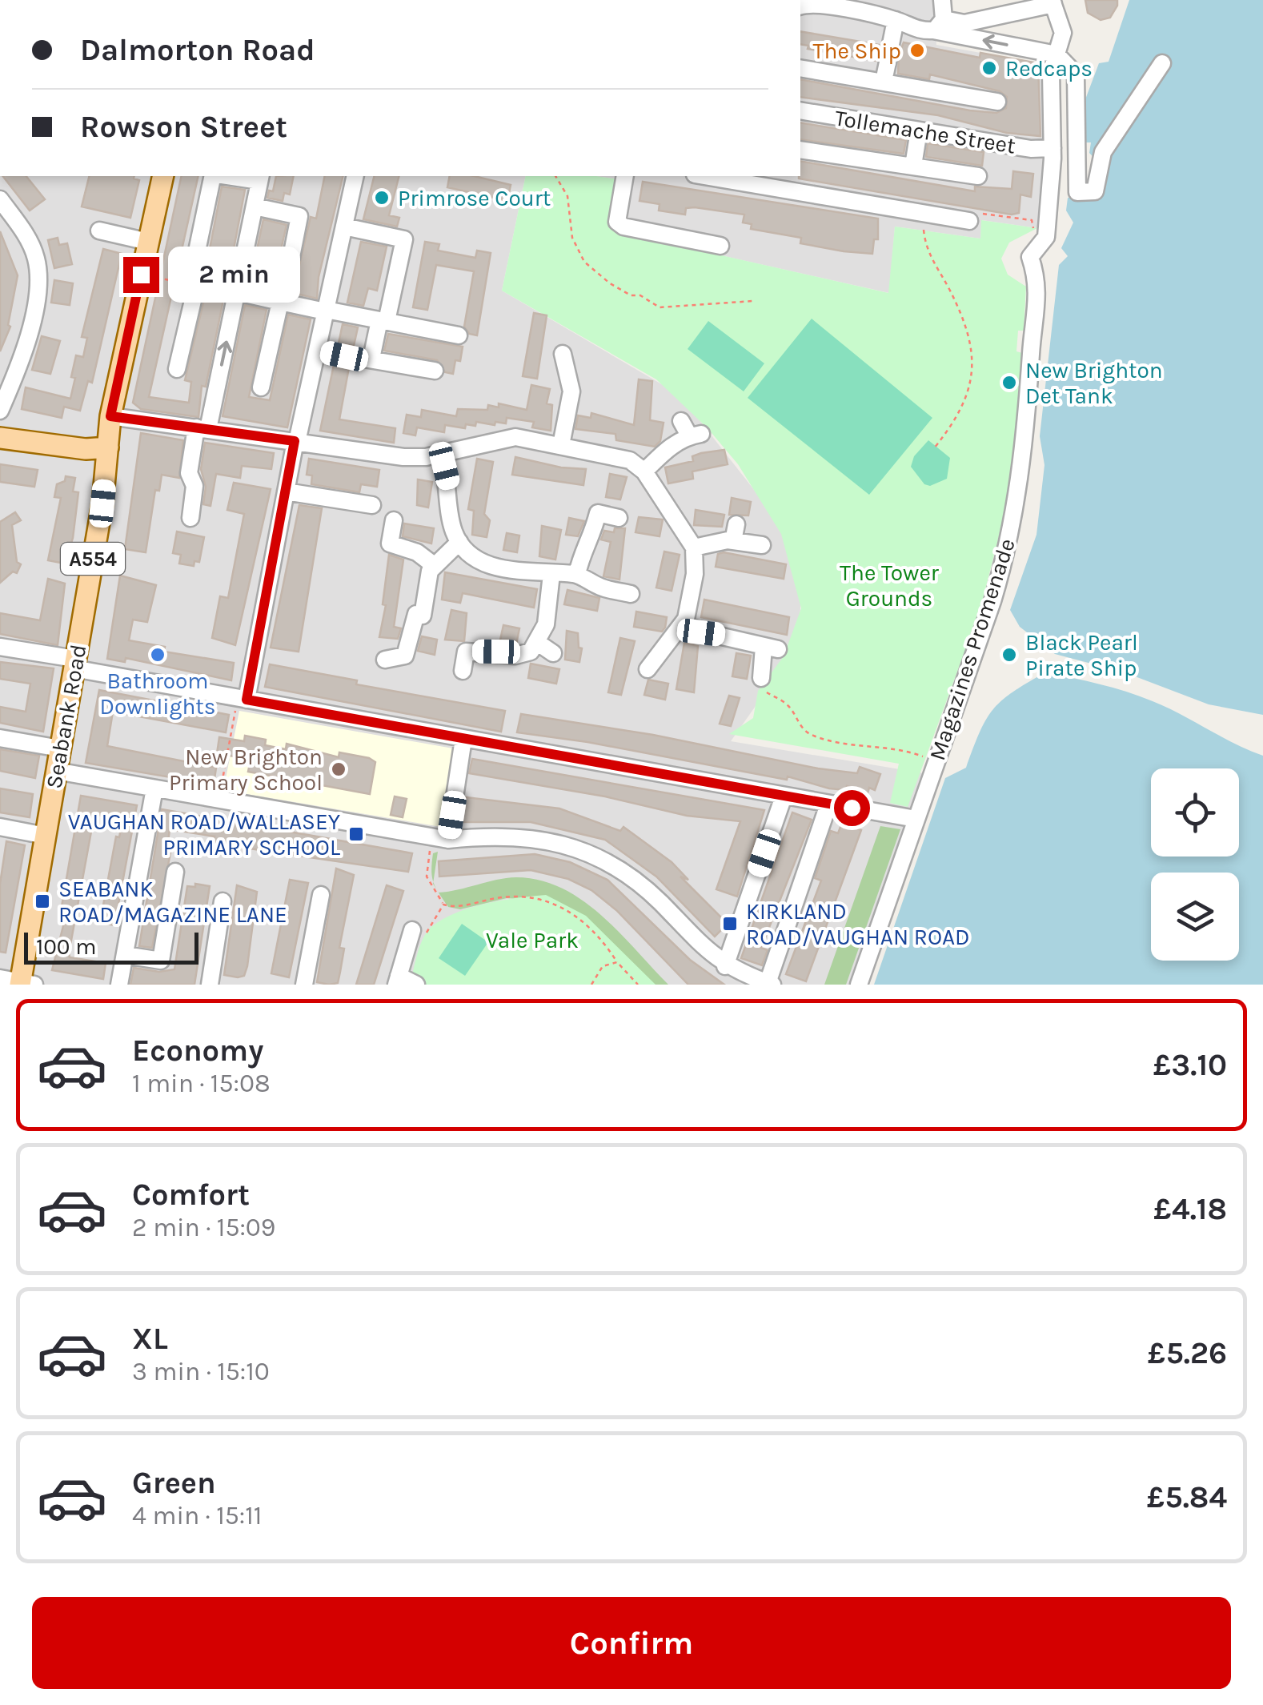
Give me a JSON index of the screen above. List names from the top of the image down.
{
  "streets": {
    "main road": ["A554", "Seabank Road"],
    "street": ["Tollemache Street", "Magazines Promenade"]
  },
  "crossings": [
    ["A554", "Seabank Road"]
  ],
  "parks": ["The Tower Grounds", "Vale Park"],
  "places": {
    "other": [
      "The Ship",
      "Redcaps",
      "Primrose Court",
      "New Brighton Det Tank",
      "Bathroom Downlights",
      "Black Pearl Pirate Ship",
      "New Brighton Primary School"
    ],
    "transit": ["VAUGHAN ROAD/WALLASEY PRIMARY SCHOOL", "SEABANK ROAD/MAGAZINE LANE", "KIRKLAND ROAD/VAUGHAN ROAD"]
  },
  "scale_bar": "100 m",
  "page": {
    "banner": ["Dalmorton Road", "Rowson Street"],
    "bubble": "2 min",
    "scale": "100 m",
    "list": [
      {
        "name": "Economy",
        "note": "1 min · 15:08",
        "value": "£3.10"
      },
      {
        "name": "Comfort",
        "note": "2 min · 15:09",
        "value": "£4.18"
      },
      {
        "name": "XL",
        "note": "3 min · 15:10",
        "value": "£5.26"
      },
      {
        "name": "Green",
        "note": "4 min · 15:11",
        "value": "£5.84"
      }
    ],
    "buttons": "Confirm"
  }
}
